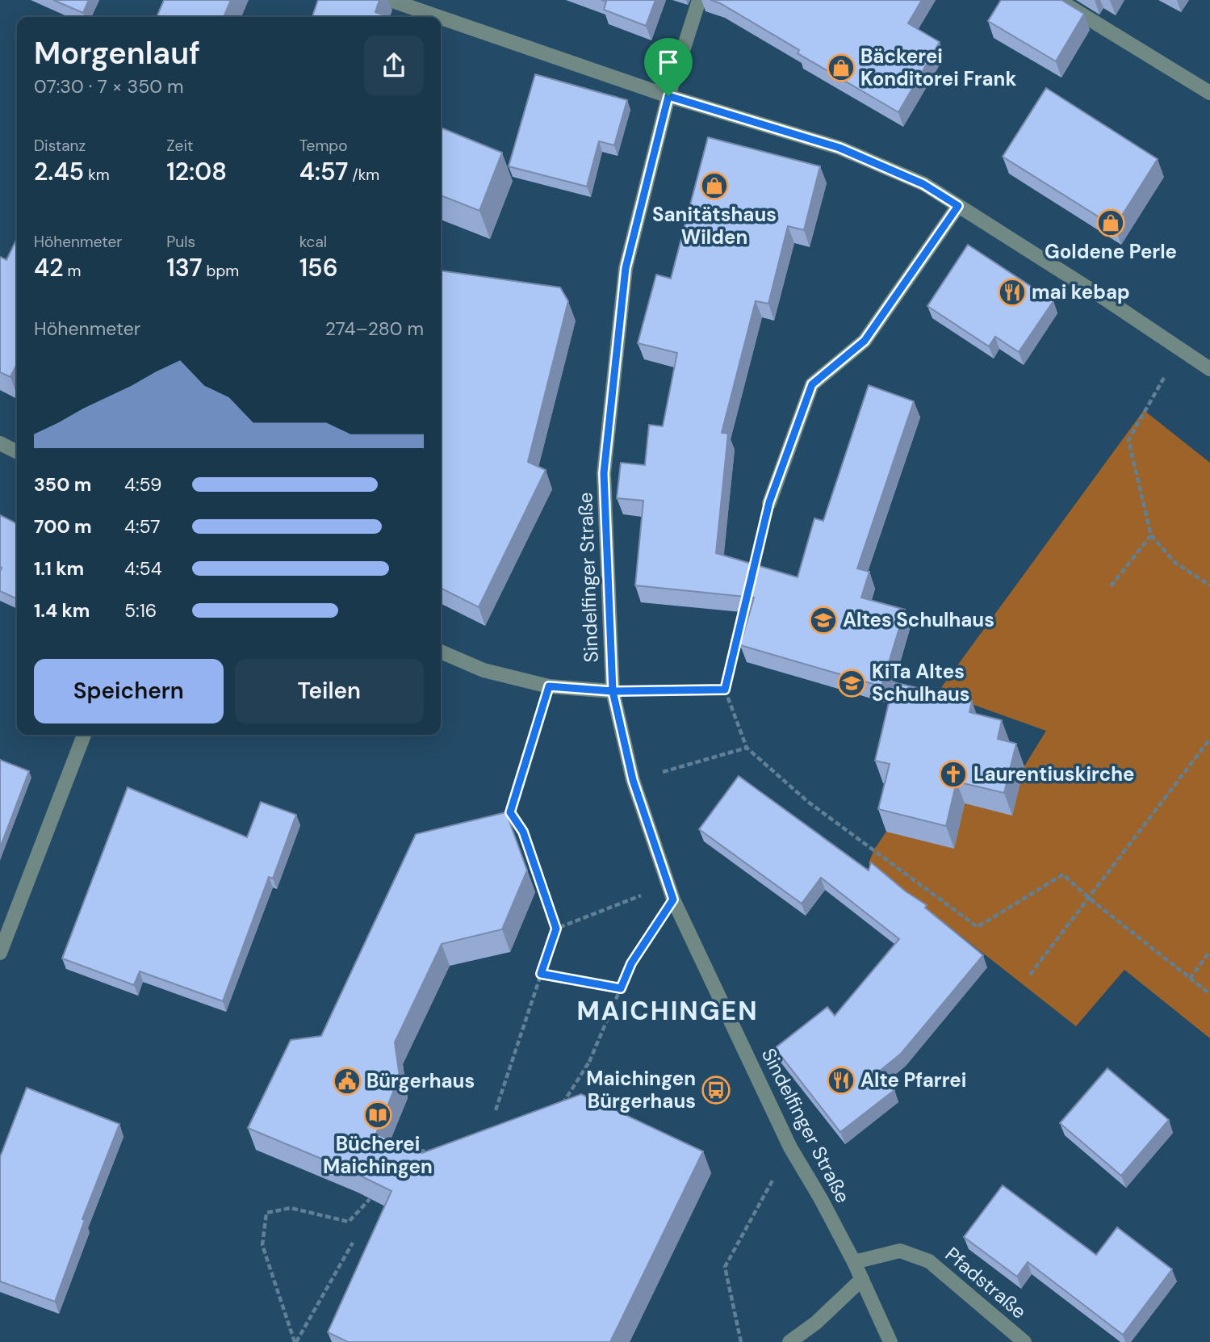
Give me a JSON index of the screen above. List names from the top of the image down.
{
  "streets": {
    "street": ["Sindelfinger Straße", "Pfadstraße"]
  },
  "crossings": [
    ["Sindelfinger Straße", "Pfadstraße"]
  ],
  "districts": ["MAICHINGEN"],
  "places": {
    "shop": ["Bäckerei Konditorei Frank", "Sanitätshaus Wilden", "Goldene Perle"],
    "restaurant": ["mai kebap", "Alte Pfarrei"],
    "school or university": ["Altes Schulhaus", "KiTa Altes Schulhaus"],
    "church": ["Laurentiuskirche"],
    "public building": ["Bürgerhaus"],
    "bus stop": ["Maichingen Bürgerhaus"],
    "library": ["Bücherei Maichingen"]
  },
  "page": {
    "heading": ["Morgenlauf", "07:30 · 7 × 350 m"],
    "stats": [
      ["Distanz", "2.45 km"],
      ["Zeit", "12:08"],
      ["Tempo", "4:57 /km"],
      ["Höhenmeter", "42 m"],
      ["Puls", "137 bpm"],
      ["kcal", "156"]
    ],
    "chart": ["Höhenmeter", "274–280 m"],
    "list": [
      {
        "name": "350 m",
        "note": "4:59"
      },
      {
        "name": "700 m",
        "note": "4:57"
      },
      {
        "name": "1.1 km",
        "note": "4:54"
      },
      {
        "name": "1.4 km",
        "note": "5:16"
      }
    ],
    "buttons": ["Speichern", "Teilen"]
  }
}
